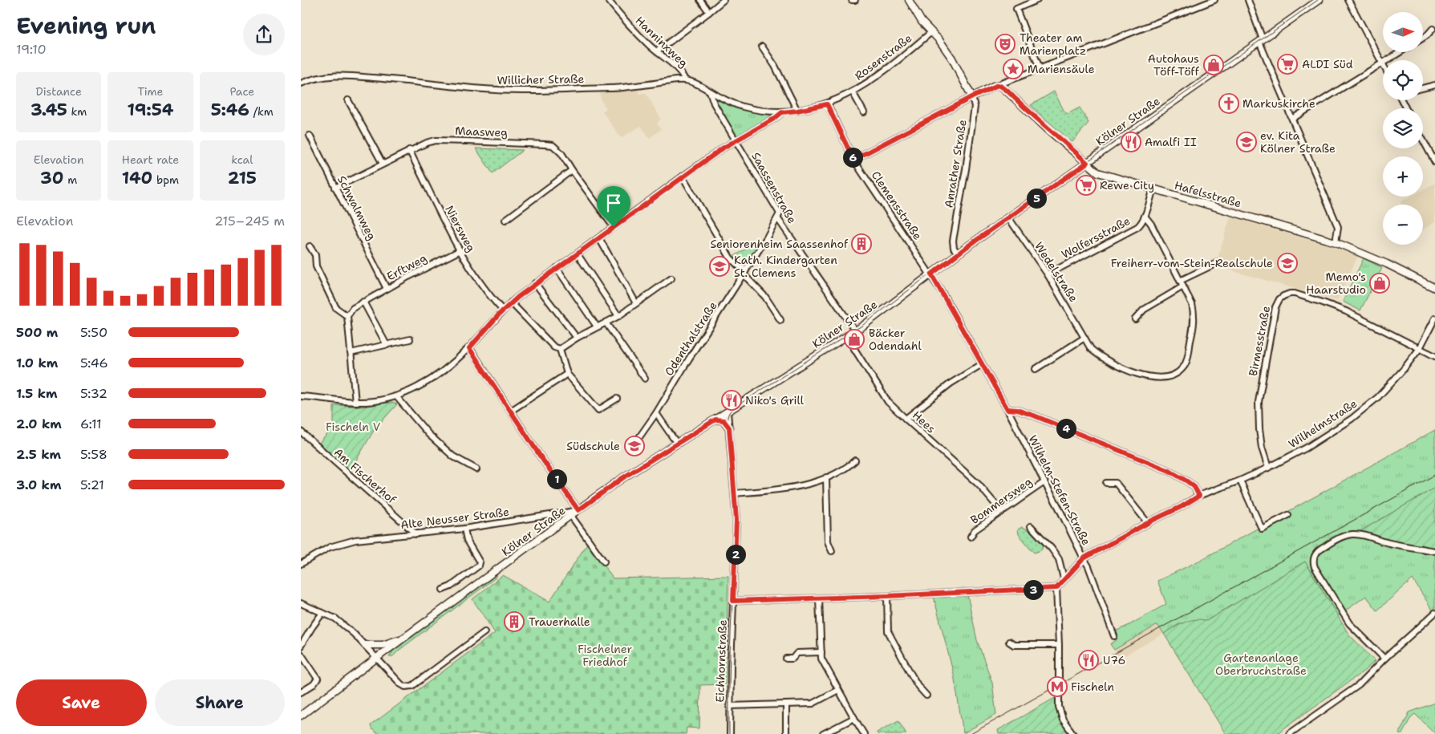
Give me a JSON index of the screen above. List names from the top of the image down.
{
  "streets": {
    "main road": ["Kölner Straße", "Anrather Straße", "Hafelsstraße"],
    "street": [
      "Hanninxweg",
      "Rosenstraße",
      "Willicher Straße",
      "Maasweg",
      "Saassenstraße",
      "Clemensstraße",
      "Schwalmweg",
      "Niersweg",
      "Wolfersstraße",
      "Erftweg",
      "Wedelstraße",
      "Odenthalstraße",
      "Birmesstraße",
      "Hees",
      "Wilhelmstraße",
      "Am Fischerhof",
      "Wilhelm-Stefen-Straße",
      "Bommersweg",
      "Alte Neusser Straße",
      "Eichhornstraße"
    ]
  },
  "crossings": [
    ["Hanninxweg", "Willicher Straße"],
    ["Rosenstraße", "Willicher Straße"],
    ["Rosenstraße", "Anrather Straße"],
    ["Rosenstraße", "Clemensstraße"],
    ["Willicher Straße", "Saassenstraße"],
    ["Kölner Straße", "Anrather Straße"],
    ["Kölner Straße", "Saassenstraße"],
    ["Kölner Straße", "Hafelsstraße"],
    ["Kölner Straße", "Clemensstraße"],
    ["Kölner Straße", "Wedelstraße"],
    ["Kölner Straße", "Hees"],
    ["Kölner Straße", "Wilhelm-Stefen-Straße"],
    ["Kölner Straße", "Alte Neusser Straße"],
    ["Kölner Straße", "Eichhornstraße"],
    ["Maasweg", "Schwalmweg"],
    ["Maasweg", "Niersweg"],
    ["Saassenstraße", "Odenthalstraße"],
    ["Hafelsstraße", "Wolfersstraße"],
    ["Clemensstraße", "Wilhelm-Stefen-Straße"],
    ["Schwalmweg", "Erftweg"],
    ["Niersweg", "Erftweg"],
    ["Wolfersstraße", "Wedelstraße"],
    ["Birmesstraße", "Wilhelmstraße"],
    ["Hees", "Bommersweg"],
    ["Wilhelmstraße", "Wilhelm-Stefen-Straße"],
    ["Am Fischerhof", "Alte Neusser Straße"],
    ["Wilhelm-Stefen-Straße", "Bommersweg"]
  ],
  "parks": ["Fischeln V", "Fischelner Friedhof", "Gartenanlage Oberbruchstraße"],
  "places": {
    "theatre": ["Theater am Marienplatz"],
    "supermarket": ["ALDI Süd", "Rewe City"],
    "shop": ["Autohaus Töff-Töff", "Memo's Haarstudio", "Bäcker Odendahl"],
    "place": ["Mariensäule"],
    "church": ["Markuskirche"],
    "restaurant": ["Amalfi II", "Niko's Grill", "U76"],
    "school or university": [
      "ev. Kita Kölner Straße",
      "Freiherr-vom-Stein-Realschule",
      "Kath. Kindergarten St. Clemens",
      "Südschule"
    ],
    "building": ["Seniorenheim Saassenhof", "Trauerhalle"],
    "metro station": ["Fischeln"]
  },
  "north": "right",
  "page": {
    "heading": ["Evening run", "19:10"],
    "map_buttons": ["+", "−"],
    "stats": [
      ["Distance", "3.45 km"],
      ["Time", "19:54"],
      ["Pace", "5:46 /km"],
      ["Elevation", "30 m"],
      ["Heart rate", "140 bpm"],
      ["kcal", "215"]
    ],
    "pins": [
      "6",
      "5",
      "4",
      "1",
      "2",
      "3"
    ],
    "chart": ["Elevation", "215–245 m"],
    "list": [
      {
        "name": "500 m",
        "note": "5:50"
      },
      {
        "name": "1.0 km",
        "note": "5:46"
      },
      {
        "name": "1.5 km",
        "note": "5:32"
      },
      {
        "name": "2.0 km",
        "note": "6:11"
      },
      {
        "name": "2.5 km",
        "note": "5:58"
      },
      {
        "name": "3.0 km",
        "note": "5:21"
      }
    ],
    "buttons": ["Save", "Share"]
  }
}
